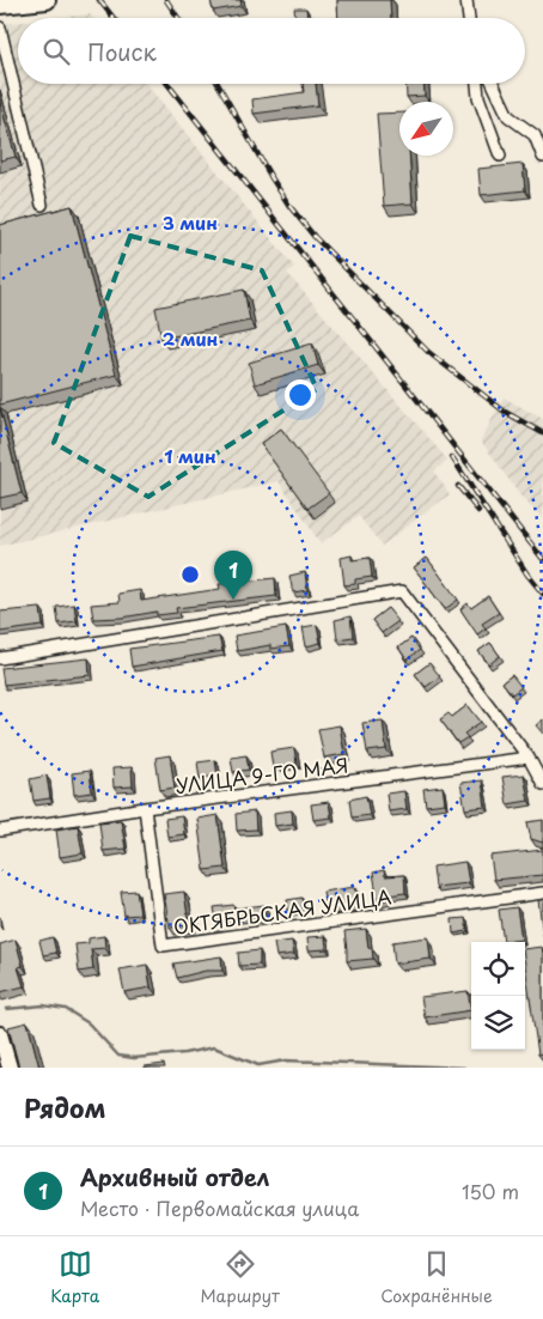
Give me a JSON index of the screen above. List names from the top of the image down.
{
  "streets": {
    "street": ["УЛИЦА 9-ГО МАЯ", "ОКТЯБРЬСКАЯ УЛИЦА"]
  },
  "crossings": [
    ["УЛИЦА 9-ГО МАЯ", "ОКТЯБРЬСКАЯ УЛИЦА"]
  ],
  "north": "bottom left",
  "page": {
    "search": "Поиск",
    "pins": "1",
    "heading": "Рядом",
    "list": [
      {
        "mark": "1",
        "name": "Архивный отдел",
        "note": "Место · Первомайская улица",
        "value": "150 m"
      }
    ],
    "nav": ["Карта", "Маршрут", "Сохранённые"]
  },
  "rings": ["3 мин", "2 мин", "1 мин"]
}
